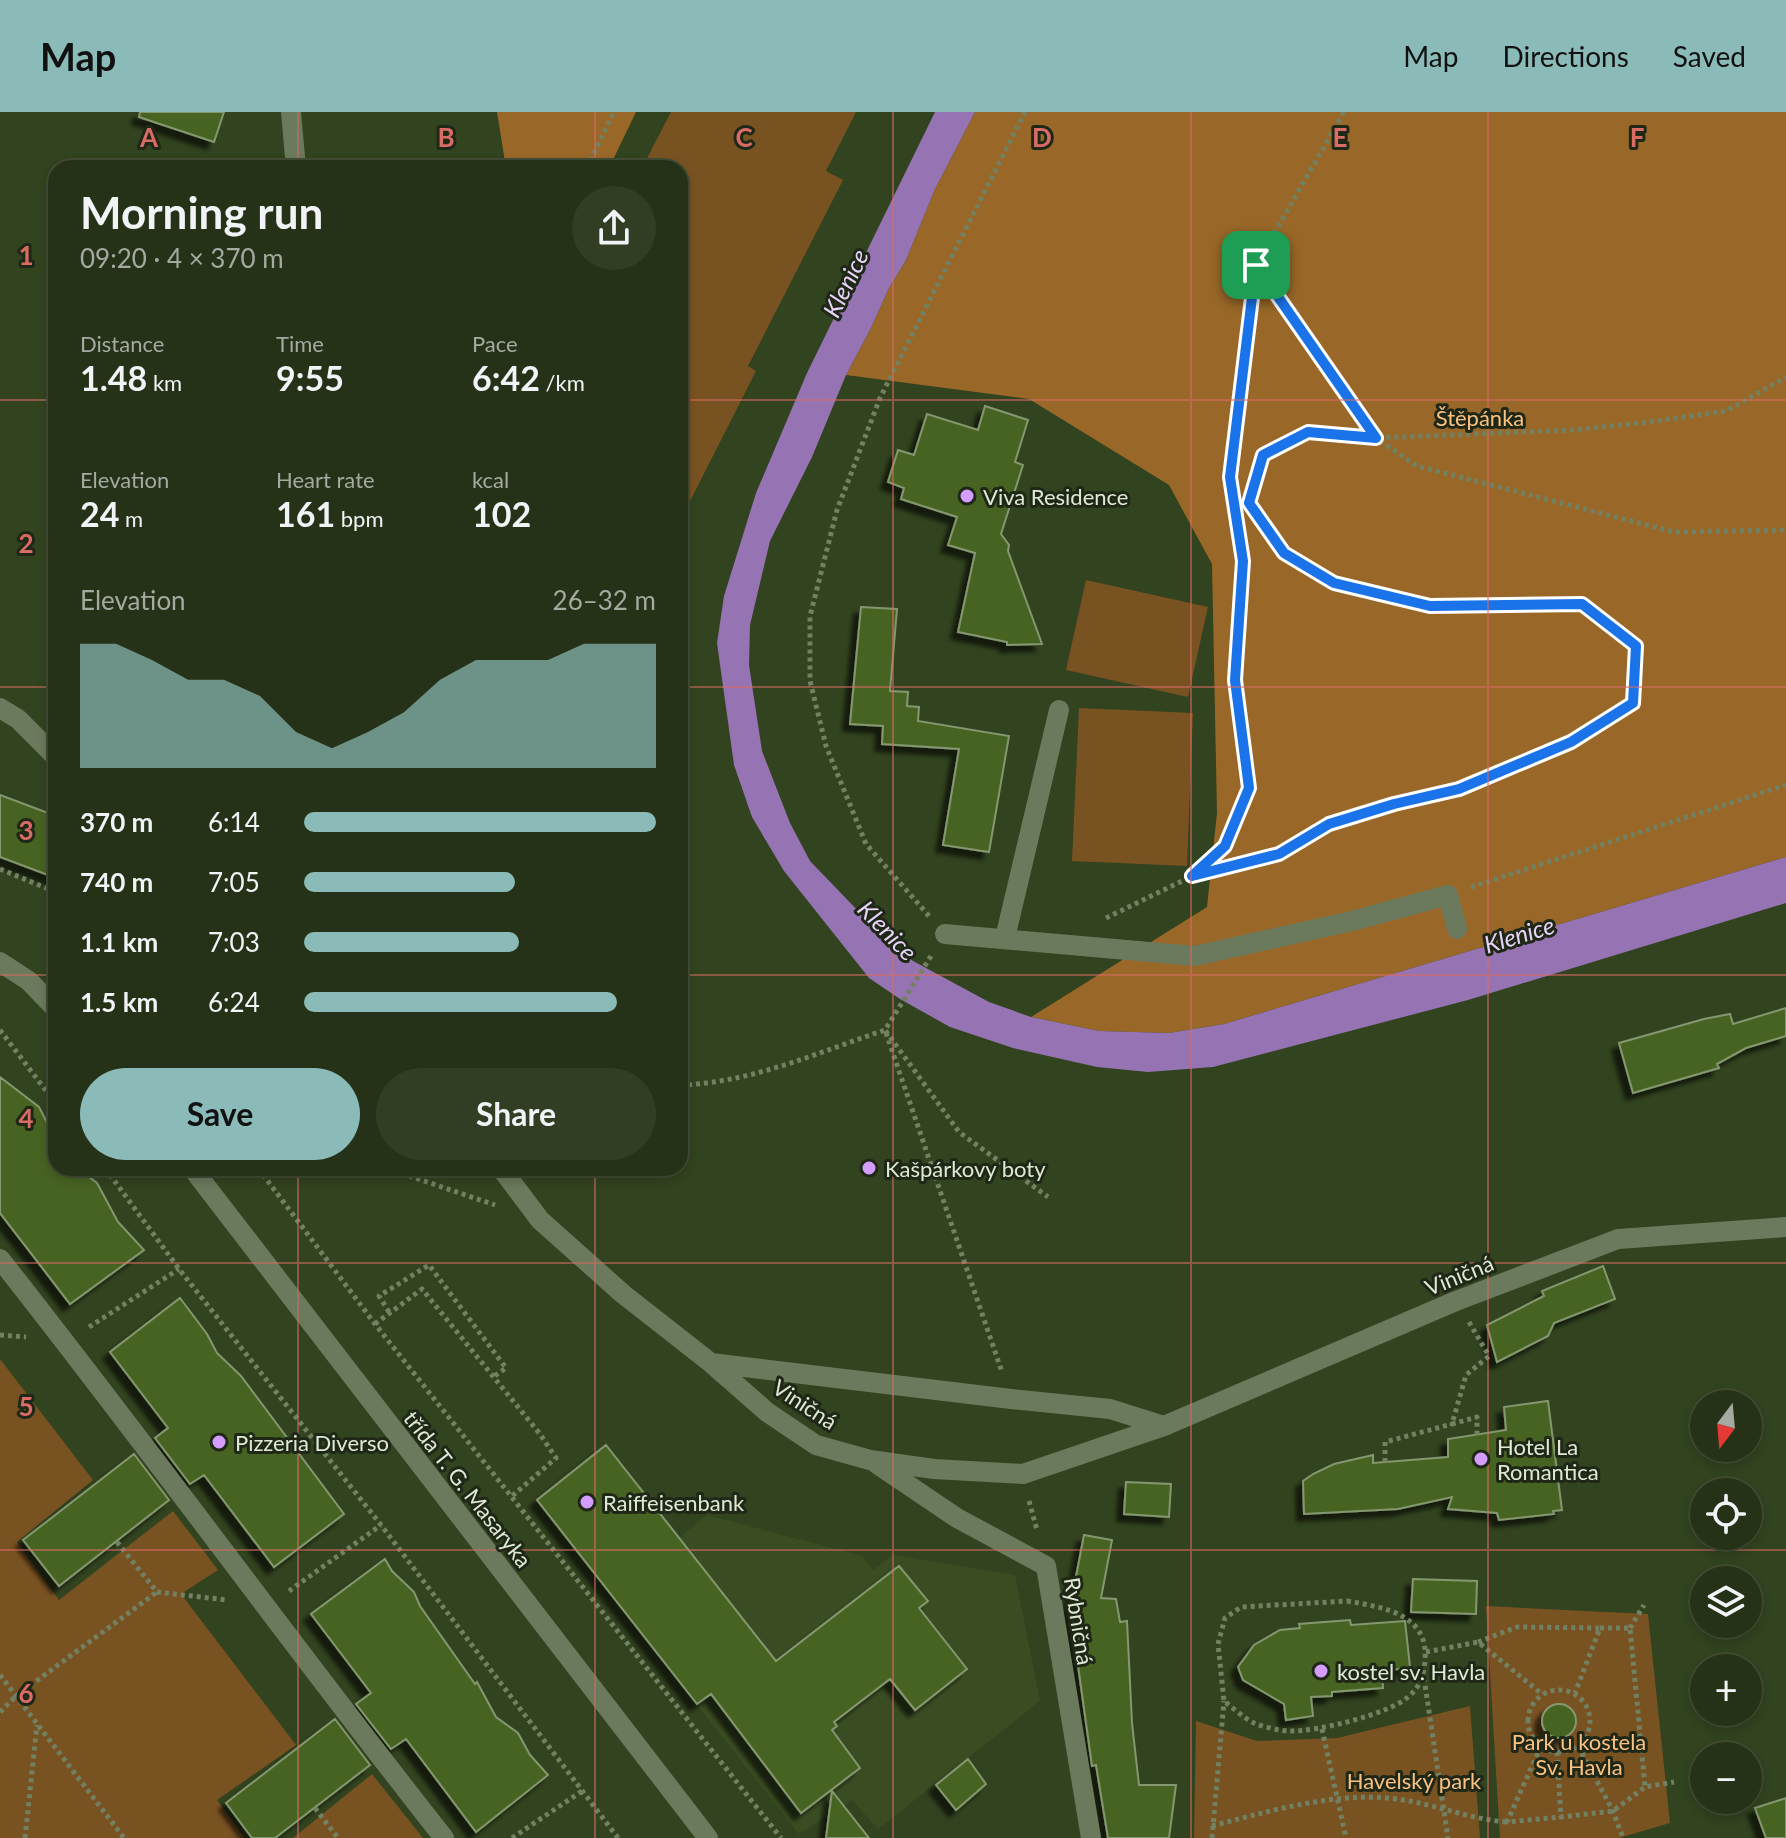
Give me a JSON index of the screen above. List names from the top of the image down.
{
  "streets": {
    "street": ["Viničná", "třída T. G. Masaryka", "Rybničná"]
  },
  "crossings": [
    ["Viničná", "Rybničná"]
  ],
  "water": ["Klenice"],
  "parks": ["Štěpánka", "Park u kostela Sv. Havla", "Havelský park"],
  "places": [
    "Viva Residence",
    "Kašpárkovy boty",
    "Pizzeria Diverso",
    "Hotel La Romantica",
    "Raiffeisenbank",
    "kostel sv. Havla"
  ],
  "north": "bottom",
  "page": {
    "header": "Map",
    "nav": ["Map", "Directions", "Saved"],
    "heading": ["Morning run", "09:20 · 4 × 370 m"],
    "stats": [
      ["Distance", "1.48 km"],
      ["Time", "9:55"],
      ["Pace", "6:42 /km"],
      ["Elevation", "24 m"],
      ["Heart rate", "161 bpm"],
      ["kcal", "102"]
    ],
    "chart": ["Elevation", "26–32 m"],
    "list": [
      {
        "name": "370 m",
        "note": "6:14"
      },
      {
        "name": "740 m",
        "note": "7:05"
      },
      {
        "name": "1.1 km",
        "note": "7:03"
      },
      {
        "name": "1.5 km",
        "note": "6:24"
      }
    ],
    "buttons": ["Save", "Share"],
    "map_buttons": ["+", "−"]
  },
  "grid": {
    "columns": [
      "A",
      "B",
      "C",
      "D",
      "E",
      "F"
    ],
    "rows": [
      "1",
      "2",
      "3",
      "4",
      "5",
      "6"
    ]
  }
}
